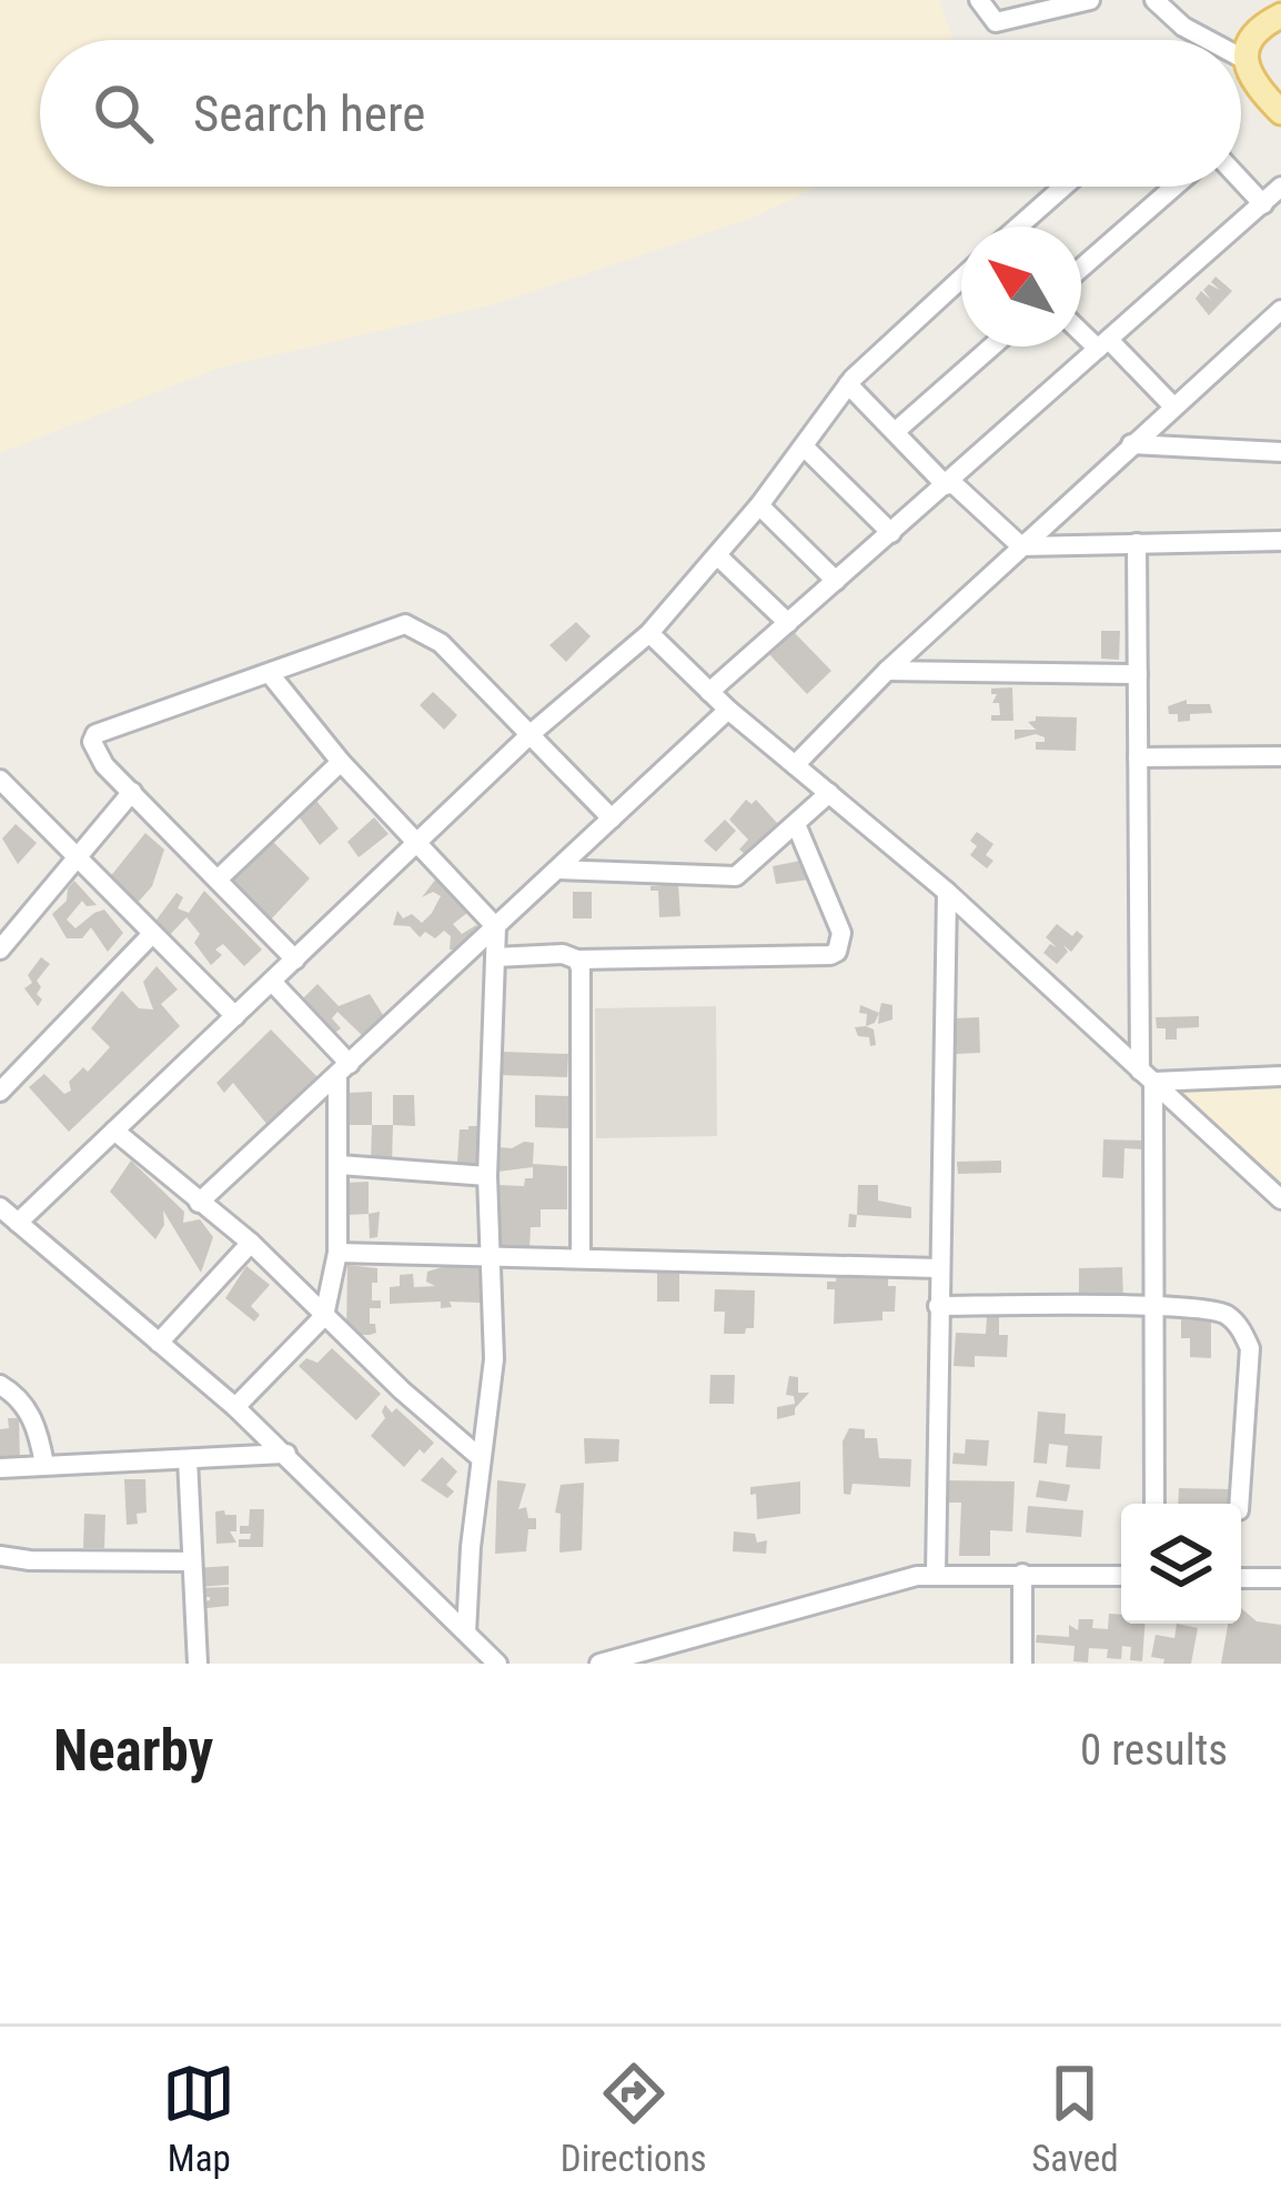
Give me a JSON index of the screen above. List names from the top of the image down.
{
  "north": "top left",
  "page": {
    "search": "Search here",
    "heading": ["Nearby", "0 results"],
    "nav": ["Map", "Directions", "Saved"]
  }
}
